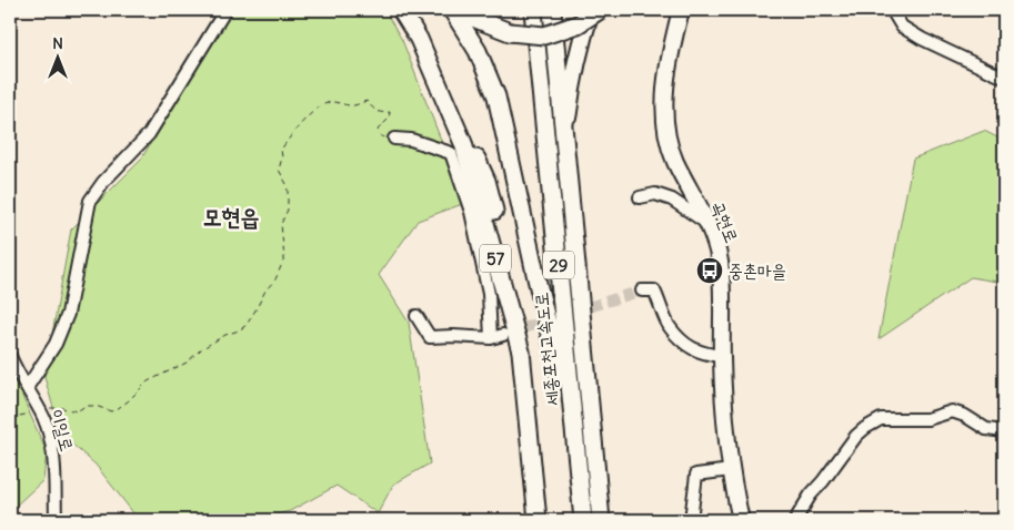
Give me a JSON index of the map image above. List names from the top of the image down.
{
  "streets": {
    "highway": ["57", "29", "세종포천고속도로"],
    "main road": ["곡현로"],
    "street": ["이일로"]
  },
  "districts": ["모현읍"],
  "places": {
    "bus stop": ["중촌마을"]
  },
  "north": "top"
}
